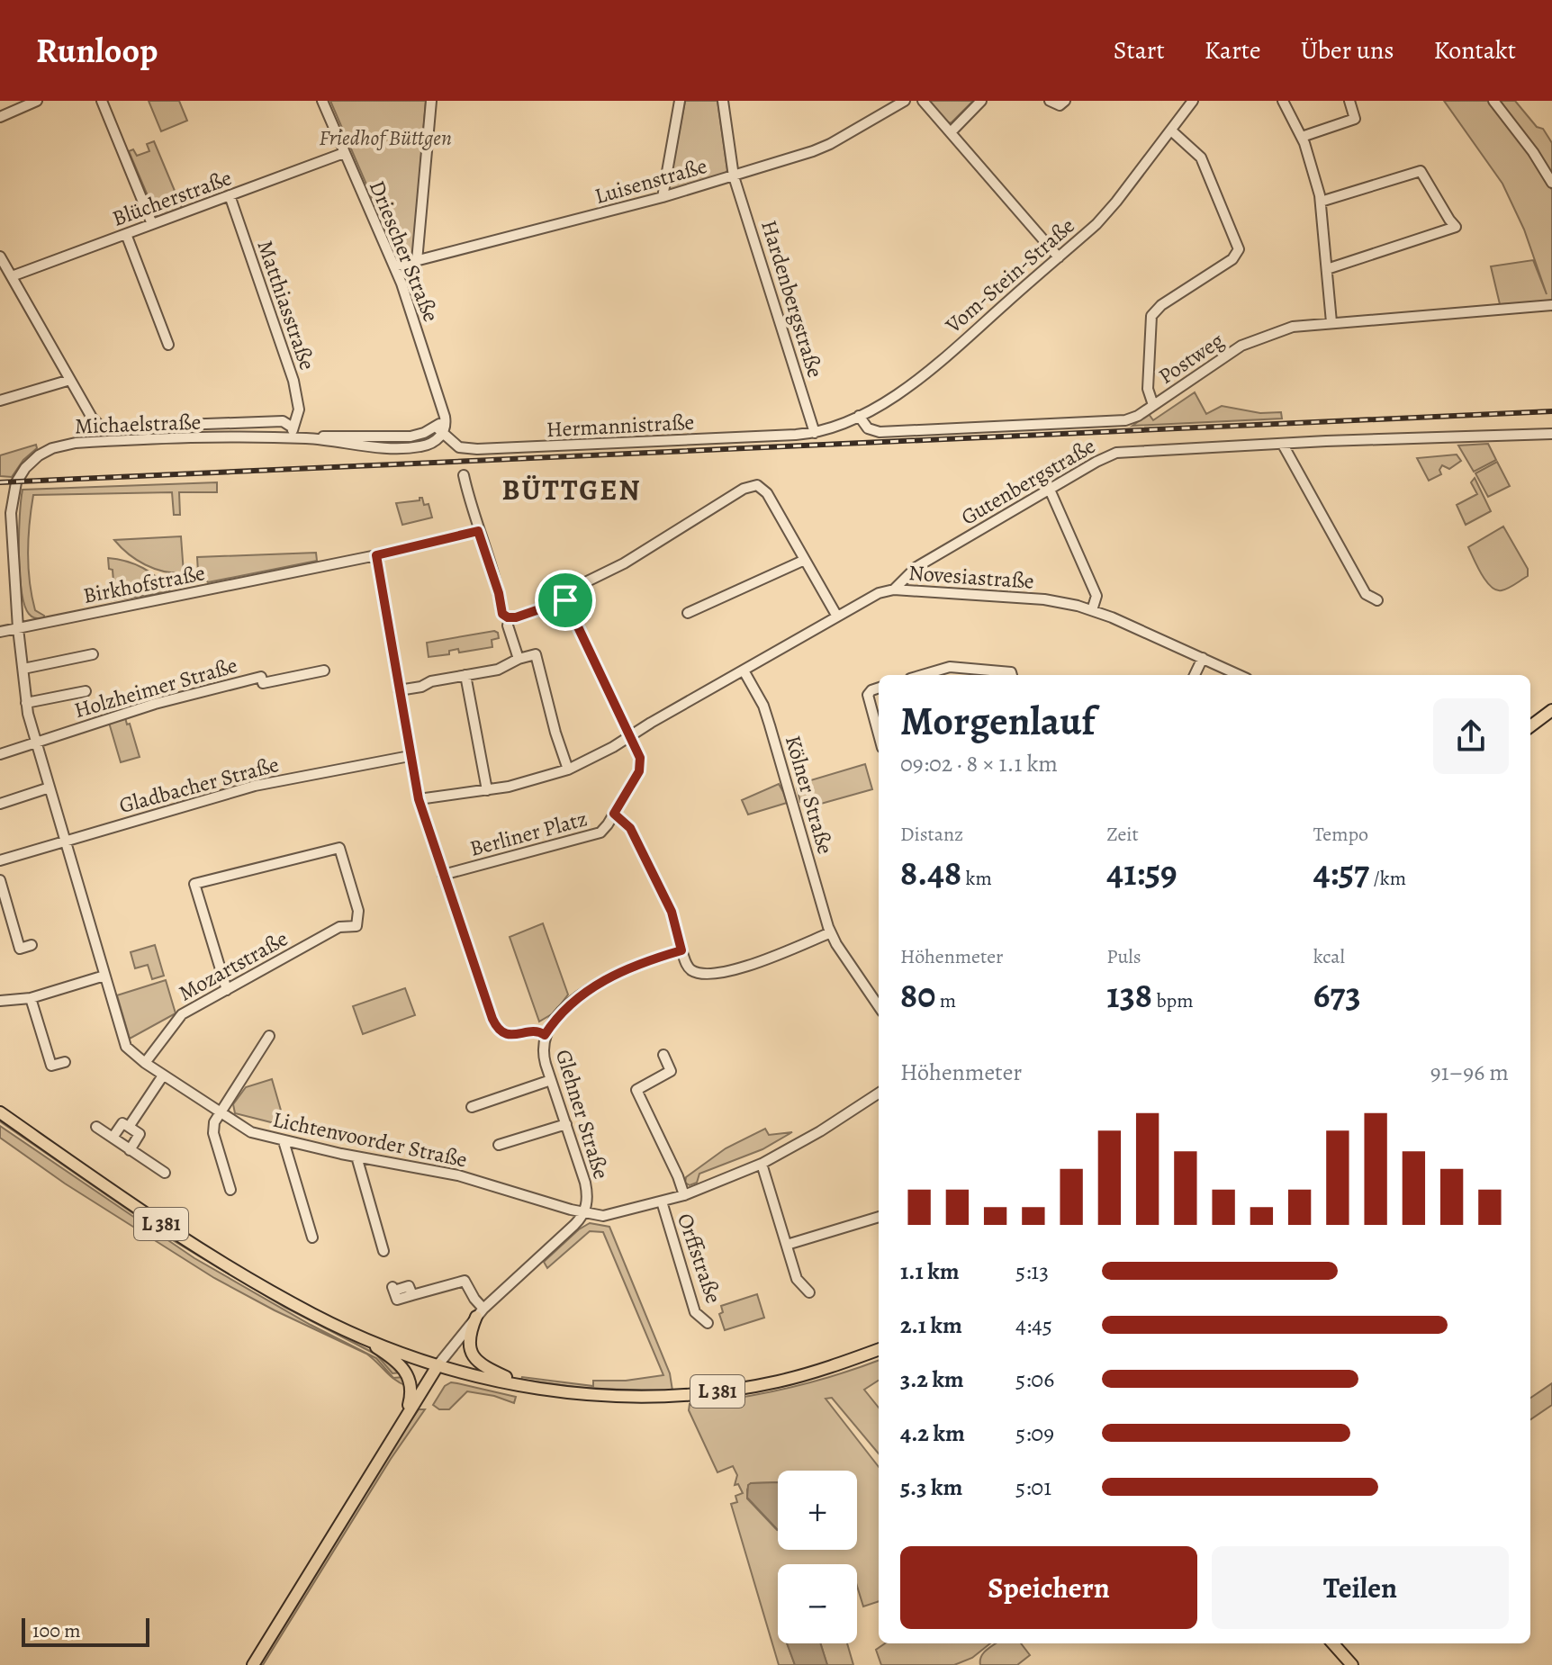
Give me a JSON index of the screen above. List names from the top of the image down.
{
  "streets": {
    "main road": ["L 381"],
    "street": [
      "Luisenstraße",
      "Blücherstraße",
      "Driescher Straße",
      "Vom-Stein-Straße",
      "Hardenbergstraße",
      "Matthiasstraße",
      "Postweg",
      "Michaelstraße",
      "Hermannistraße",
      "Gutenbergstraße",
      "Novesiastraße",
      "Birkhofstraße",
      "Holzheimer Straße",
      "Gladbacher Straße",
      "Kölner Straße",
      "Berliner Platz",
      "Mozartstraße",
      "Glehner Straße",
      "Lichtenvoorder Straße",
      "Orffstraße"
    ]
  },
  "crossings": [
    ["Luisenstraße", "Driescher Straße"],
    ["Luisenstraße", "Hardenbergstraße"],
    ["Blücherstraße", "Driescher Straße"],
    ["Blücherstraße", "Matthiasstraße"],
    ["Driescher Straße", "Michaelstraße"],
    ["Driescher Straße", "Hermannistraße"],
    ["Vom-Stein-Straße", "Hardenbergstraße"],
    ["Vom-Stein-Straße", "Postweg"],
    ["Vom-Stein-Straße", "Hermannistraße"],
    ["Hardenbergstraße", "Hermannistraße"],
    ["Matthiasstraße", "Michaelstraße"],
    ["Michaelstraße", "Hermannistraße"],
    ["Michaelstraße", "Birkhofstraße"],
    ["Michaelstraße", "Holzheimer Straße"],
    ["Michaelstraße", "Lichtenvoorder Straße"],
    ["Gutenbergstraße", "Novesiastraße"],
    ["Novesiastraße", "Kölner Straße"],
    ["Holzheimer Straße", "Lichtenvoorder Straße"],
    ["Gladbacher Straße", "Lichtenvoorder Straße"],
    ["Mozartstraße", "Lichtenvoorder Straße"],
    ["Glehner Straße", "Lichtenvoorder Straße"],
    ["Glehner Straße", "L 381"],
    ["Lichtenvoorder Straße", "Orffstraße"]
  ],
  "districts": ["BÜTTGEN"],
  "parks": ["Friedhof Büttgen"],
  "scale_bar": "100 m",
  "page": {
    "header": "Runloop",
    "nav": [
      "Start",
      "Karte",
      "Über uns",
      "Kontakt"
    ],
    "heading": ["Morgenlauf", "09:02 · 8 × 1.1 km"],
    "stats": [
      ["Distanz", "8.48 km"],
      ["Zeit", "41:59"],
      ["Tempo", "4:57 /km"],
      ["Höhenmeter", "80 m"],
      ["Puls", "138 bpm"],
      ["kcal", "673"]
    ],
    "chart": ["Höhenmeter", "91–96 m"],
    "list": [
      {
        "name": "1.1 km",
        "note": "5:13"
      },
      {
        "name": "2.1 km",
        "note": "4:45"
      },
      {
        "name": "3.2 km",
        "note": "5:06"
      },
      {
        "name": "4.2 km",
        "note": "5:09"
      },
      {
        "name": "5.3 km",
        "note": "5:01"
      }
    ],
    "map_buttons": ["+", "−"],
    "buttons": ["Speichern", "Teilen"],
    "scale": "100 m"
  }
}
